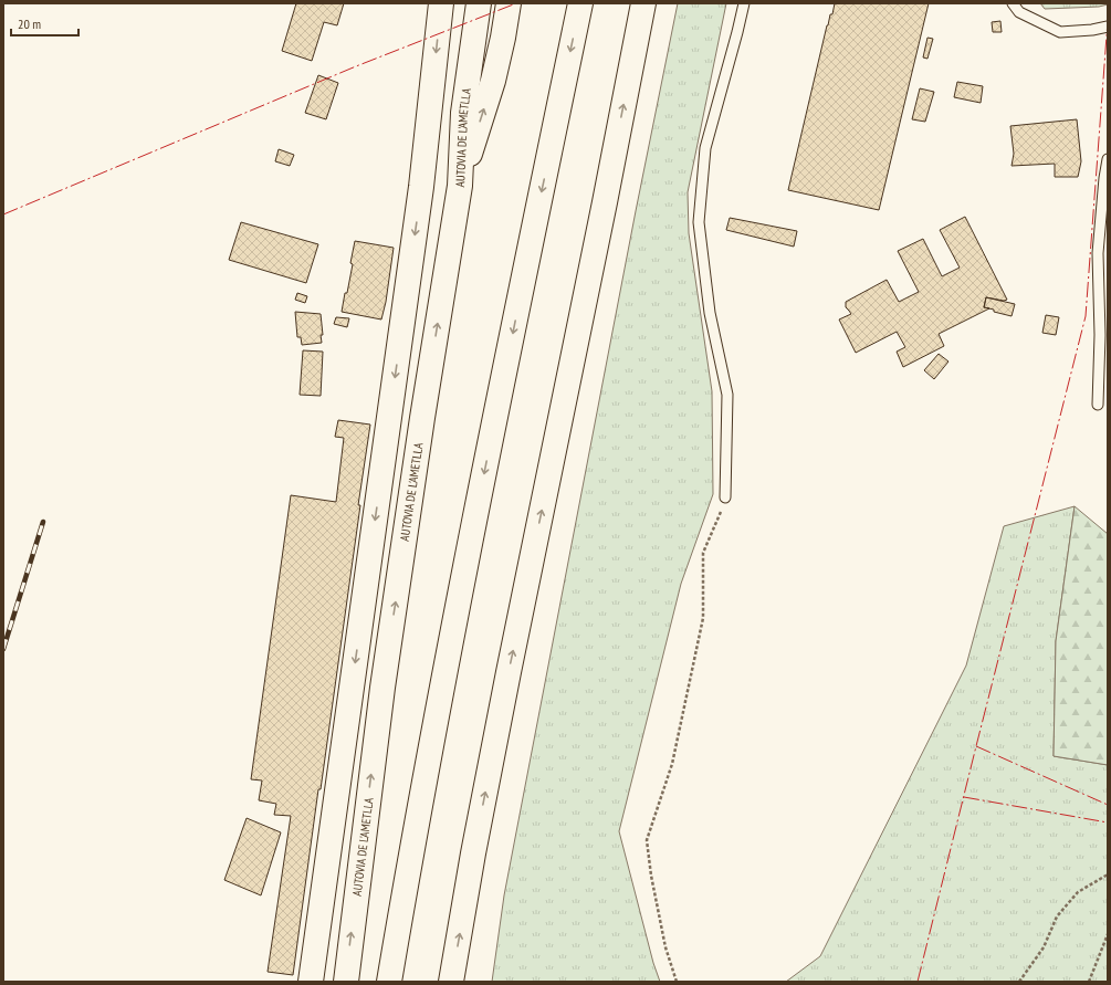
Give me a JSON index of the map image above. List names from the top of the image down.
{
  "streets": {
    "highway": ["AUTOVIA DE L'AMETLLA"]
  },
  "scale_bar": "20 m"
}
